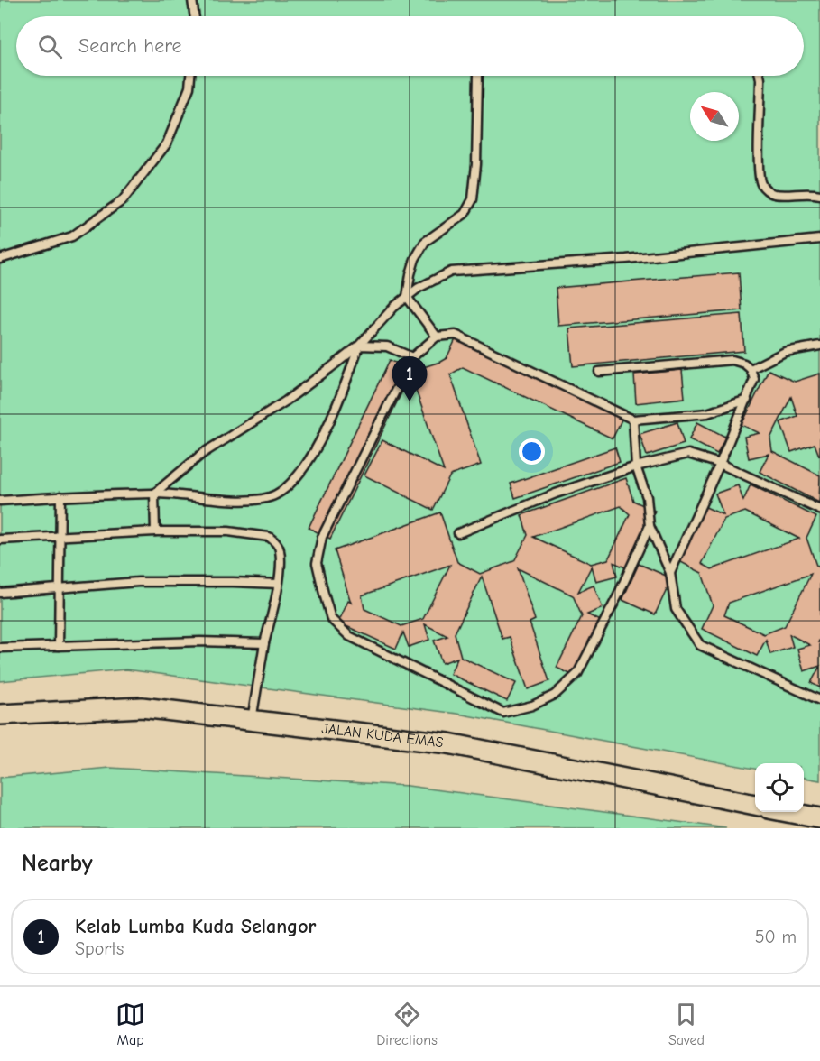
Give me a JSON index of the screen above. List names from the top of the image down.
{
  "streets": {
    "street": ["JALAN KUDA EMAS"]
  },
  "north": "top left",
  "page": {
    "search": "Search here",
    "pins": "1",
    "heading": "Nearby",
    "list": [
      {
        "mark": "1",
        "name": "Kelab Lumba Kuda Selangor",
        "note": "Sports",
        "value": "50 m"
      }
    ],
    "nav": ["Map", "Directions", "Saved"]
  }
}
